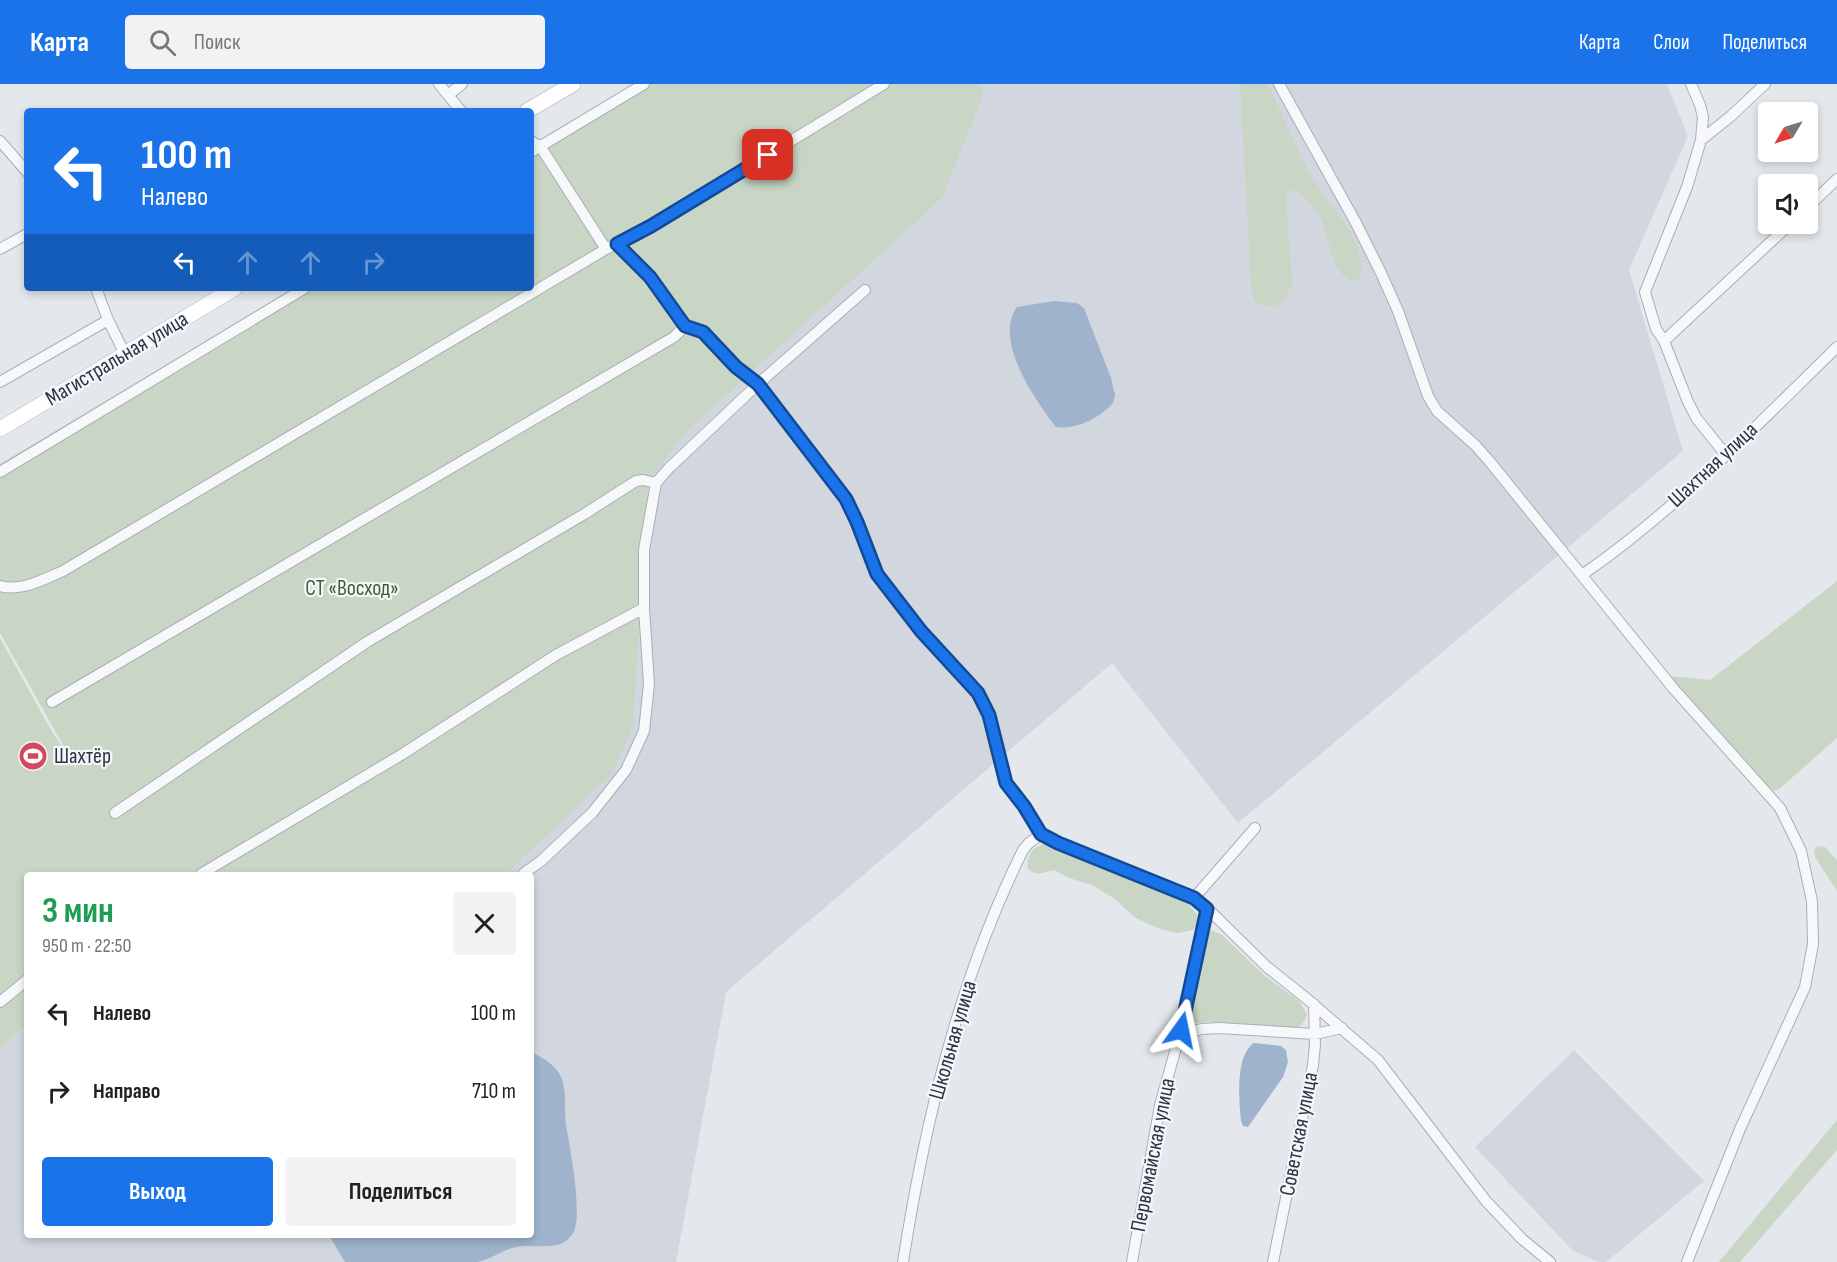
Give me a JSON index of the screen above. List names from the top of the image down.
{
  "streets": {
    "main road": ["Магистральная улица"],
    "street": [
      "Шахтная улица",
      "Школьная улица",
      "Советская улица",
      "Первомайская улица"
    ]
  },
  "parks": ["СТ «Восход»"],
  "places": {
    "sports": ["Шахтёр"]
  },
  "north": "bottom left",
  "page": {
    "header": "Карта",
    "search": "Поиск",
    "nav": ["Карта", "Слои", "Поделиться"],
    "turn": ["100 m", "Налево"],
    "heading": ["3 мин", "950 m · 22:50"],
    "list": [
      {
        "name": "Налево",
        "value": "100 m"
      },
      {
        "name": "Направо",
        "value": "710 m"
      }
    ],
    "buttons": ["Выход", "Поделиться"]
  }
}
